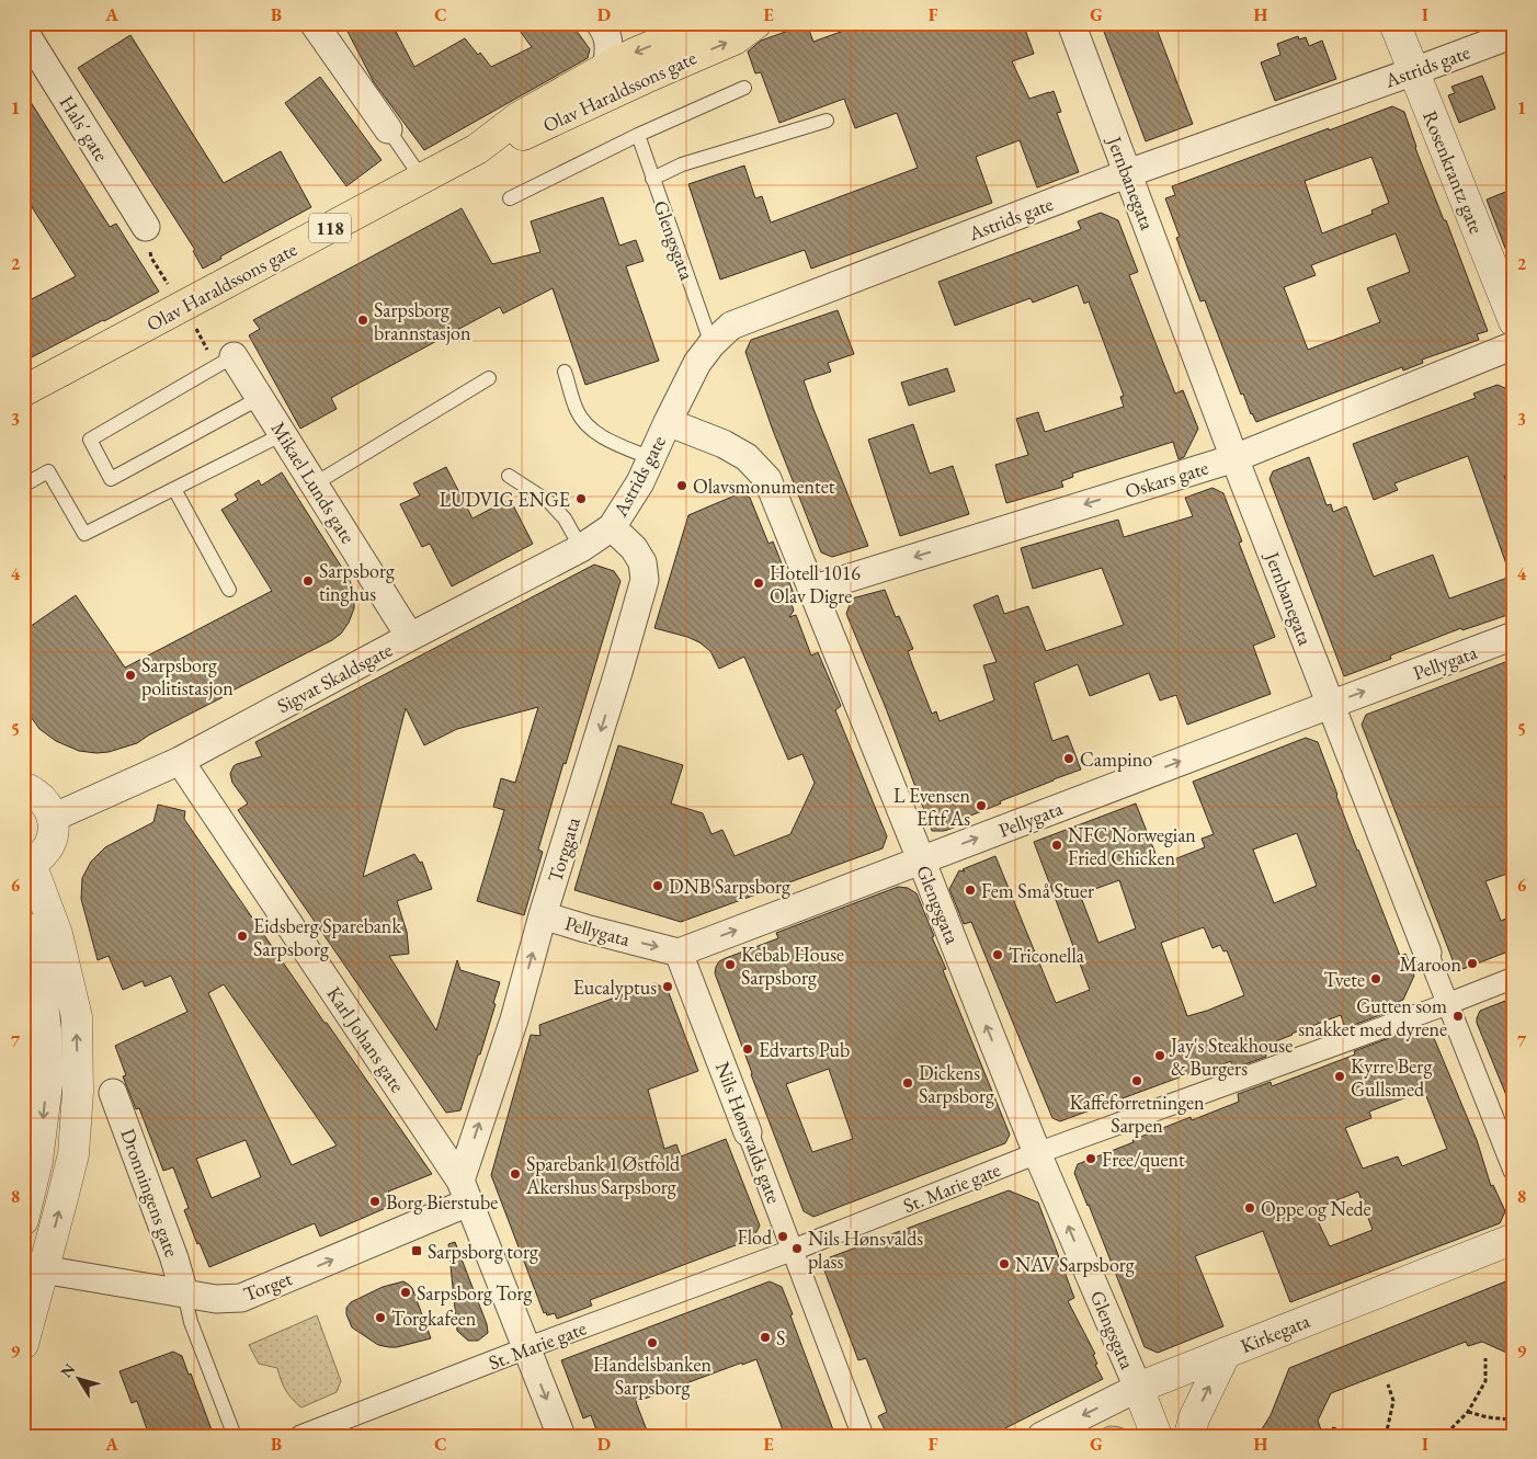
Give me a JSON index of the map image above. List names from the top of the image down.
{
  "streets": {
    "main road": ["Olav Haraldssons gate", "118"],
    "street": [
      "Astrids gate",
      "Hals´ gate",
      "Rosenkrantz gate",
      "Jernbanegata",
      "Glengsgata",
      "Oskars gate",
      "Mikael Lunds gate",
      "Pellygata",
      "Sigvat Skaldsgate",
      "Torggata",
      "Karl Johans gate",
      "Nils Hønsvalds gate",
      "St. Marie gate",
      "Dronningens gate",
      "Torget",
      "Kirkegata"
    ]
  },
  "crossings": [
    ["Astrids gate", "Rosenkrantz gate"],
    ["Astrids gate", "Jernbanegata"],
    ["Astrids gate", "Glengsgata"],
    ["Astrids gate", "Sigvat Skaldsgate"],
    ["Astrids gate", "Torggata"],
    ["Jernbanegata", "Oskars gate"],
    ["Jernbanegata", "Pellygata"],
    ["Jernbanegata", "St. Marie gate"],
    ["Glengsgata", "Oskars gate"],
    ["Glengsgata", "Pellygata"],
    ["Glengsgata", "St. Marie gate"],
    ["Glengsgata", "Kirkegata"],
    ["Mikael Lunds gate", "Sigvat Skaldsgate"],
    ["Pellygata", "Torggata"],
    ["Pellygata", "Nils Hønsvalds gate"],
    ["Sigvat Skaldsgate", "Torggata"],
    ["Sigvat Skaldsgate", "Karl Johans gate"],
    ["Torggata", "Karl Johans gate"],
    ["Torggata", "Torget"],
    ["Karl Johans gate", "Torget"],
    ["Nils Hønsvalds gate", "St. Marie gate"],
    ["Dronningens gate", "Torget"]
  ],
  "one_way": [
    "Glengsgata",
    "Oskars gate",
    "Pellygata",
    "Torget"
  ],
  "places": {
    "other": [
      "Sarpsborg brannstasjon",
      "Olavsmonumentet",
      "LUDVIG ENGE",
      "Sarpsborg tinghus",
      "Hotell 1016 Olav Digre",
      "Sarpsborg politistasjon",
      "Campino",
      "L Evensen Eftf As",
      "NFC Norwegian Fried Chicken",
      "DNB Sarpsborg",
      "Fem Små Stuer",
      "Eidsberg Sparebank Sarpsborg",
      "Triconella",
      "Maroon",
      "Kebab House Sarpsborg",
      "Tvete",
      "Eucalyptus",
      "Gutten som snakket med dyrene",
      "Edvarts Pub",
      "Jay's Steakhouse & Burgers",
      "Kyrre Berg Gullsmed",
      "Kaffeforretningen Sarpen",
      "Dickens Sarpsborg",
      "Free/quent",
      "Sparebank 1 Østfold Akershus Sarpsborg",
      "Borg Bierstube",
      "Oppe og Nede",
      "Flod",
      "Nils Hønsvalds plass",
      "NAV Sarpsborg",
      "Sarpsborg Torg",
      "Torgkafeen",
      "S",
      "Handelsbanken Sarpsborg"
    ],
    "transit": ["Sarpsborg torg"]
  },
  "north": "top left",
  "grid": {
    "columns": [
      "A",
      "B",
      "C",
      "D",
      "E",
      "F",
      "G",
      "H",
      "I"
    ],
    "rows": [
      "1",
      "2",
      "3",
      "4",
      "5",
      "6",
      "7",
      "8",
      "9"
    ]
  }
}
